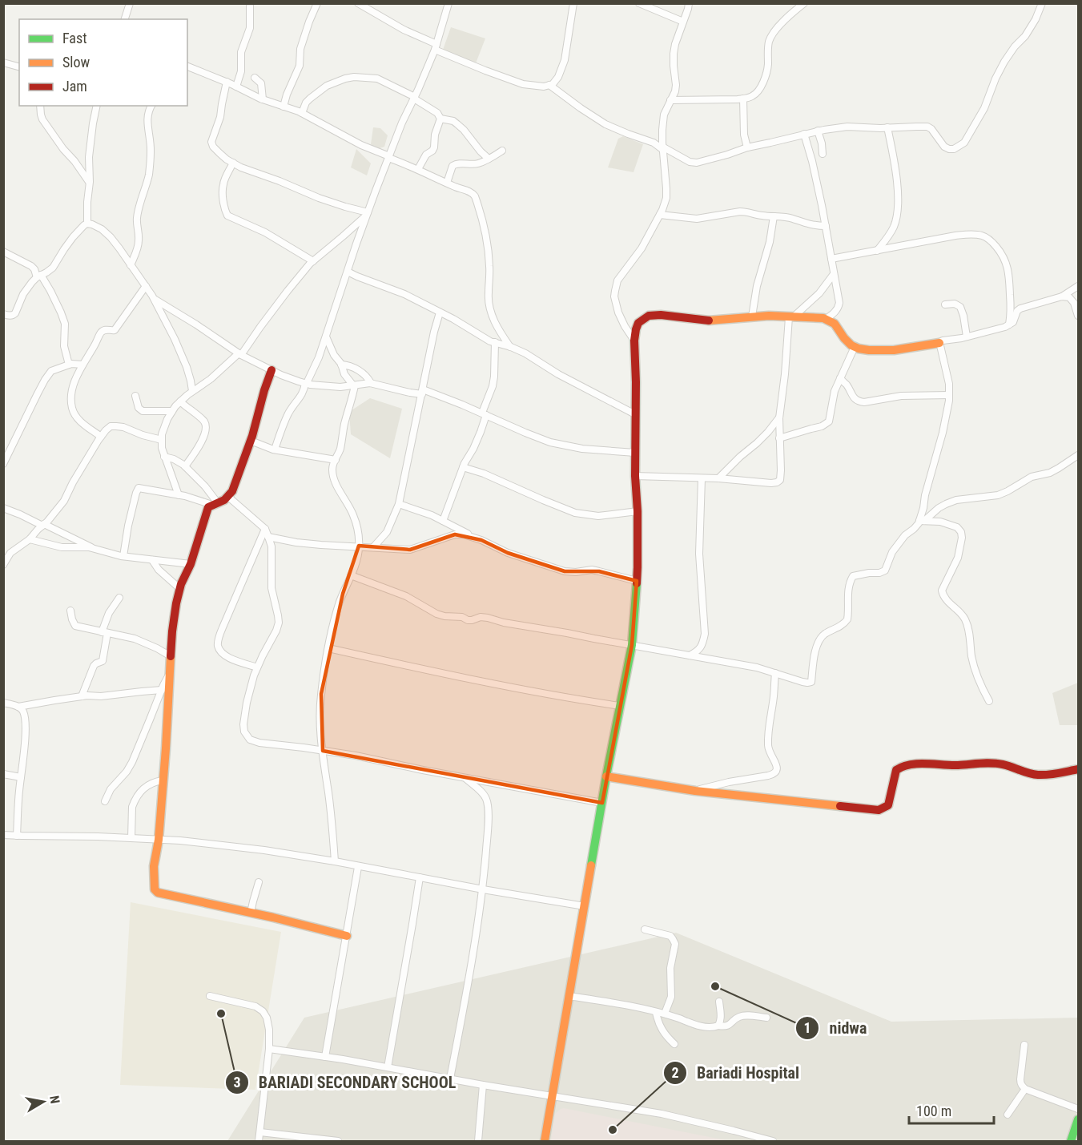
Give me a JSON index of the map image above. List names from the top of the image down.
{
  "places": ["nidwa", "BARIADI SECONDARY SCHOOL", "Bariadi Hospital"],
  "legend": ["Fast", "Slow", "Jam"],
  "scale_bar": "100 m",
  "north": "right"
}
